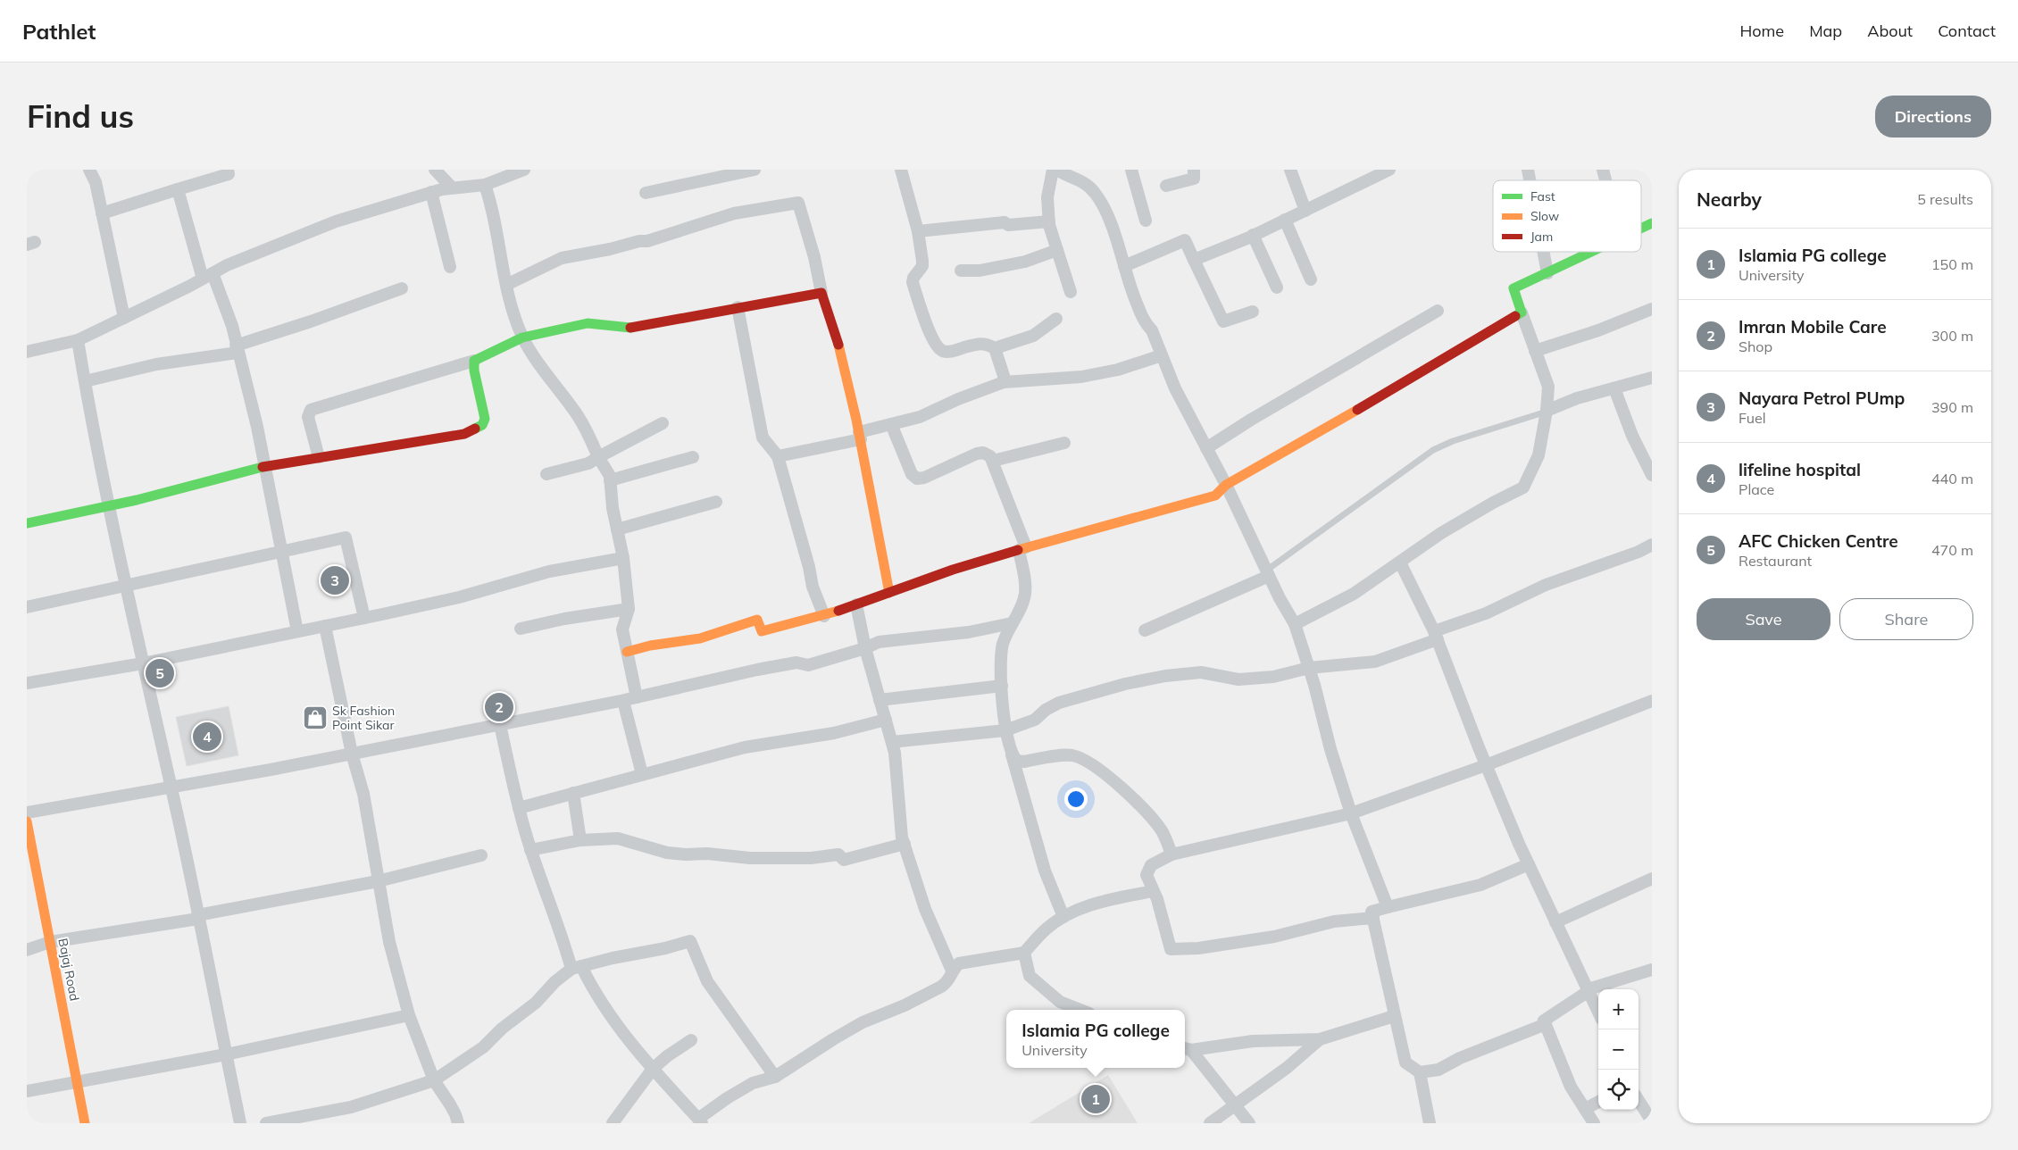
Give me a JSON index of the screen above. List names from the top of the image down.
{
  "streets": {
    "street": ["Bajaj Road"]
  },
  "places": {
    "shop": ["Sk Fashion Point Sikar"]
  },
  "legend": ["Fast", "Slow", "Jam"],
  "page": {
    "header": "Pathlet",
    "nav": [
      "Home",
      "Map",
      "About",
      "Contact"
    ],
    "buttons": [
      "Directions",
      ["Save", "Share"]
    ],
    "title": "Find us",
    "heading": ["Nearby", "5 results"],
    "list": [
      {
        "mark": "1",
        "name": "Islamia PG college",
        "note": "University",
        "value": "150 m"
      },
      {
        "mark": "2",
        "name": "Imran Mobile Care",
        "note": "Shop",
        "value": "300 m"
      },
      {
        "mark": "3",
        "name": "Nayara Petrol PUmp",
        "note": "Fuel",
        "value": "390 m"
      },
      {
        "mark": "4",
        "name": "lifeline hospital",
        "note": "Place",
        "value": "440 m"
      },
      {
        "mark": "5",
        "name": "AFC Chicken Centre",
        "note": "Restaurant",
        "value": "470 m"
      }
    ],
    "pins": [
      "3",
      "5",
      "2",
      "4",
      "1"
    ],
    "map_buttons": ["+", "−"],
    "popup": ["Islamia PG college", "University"]
  }
}
